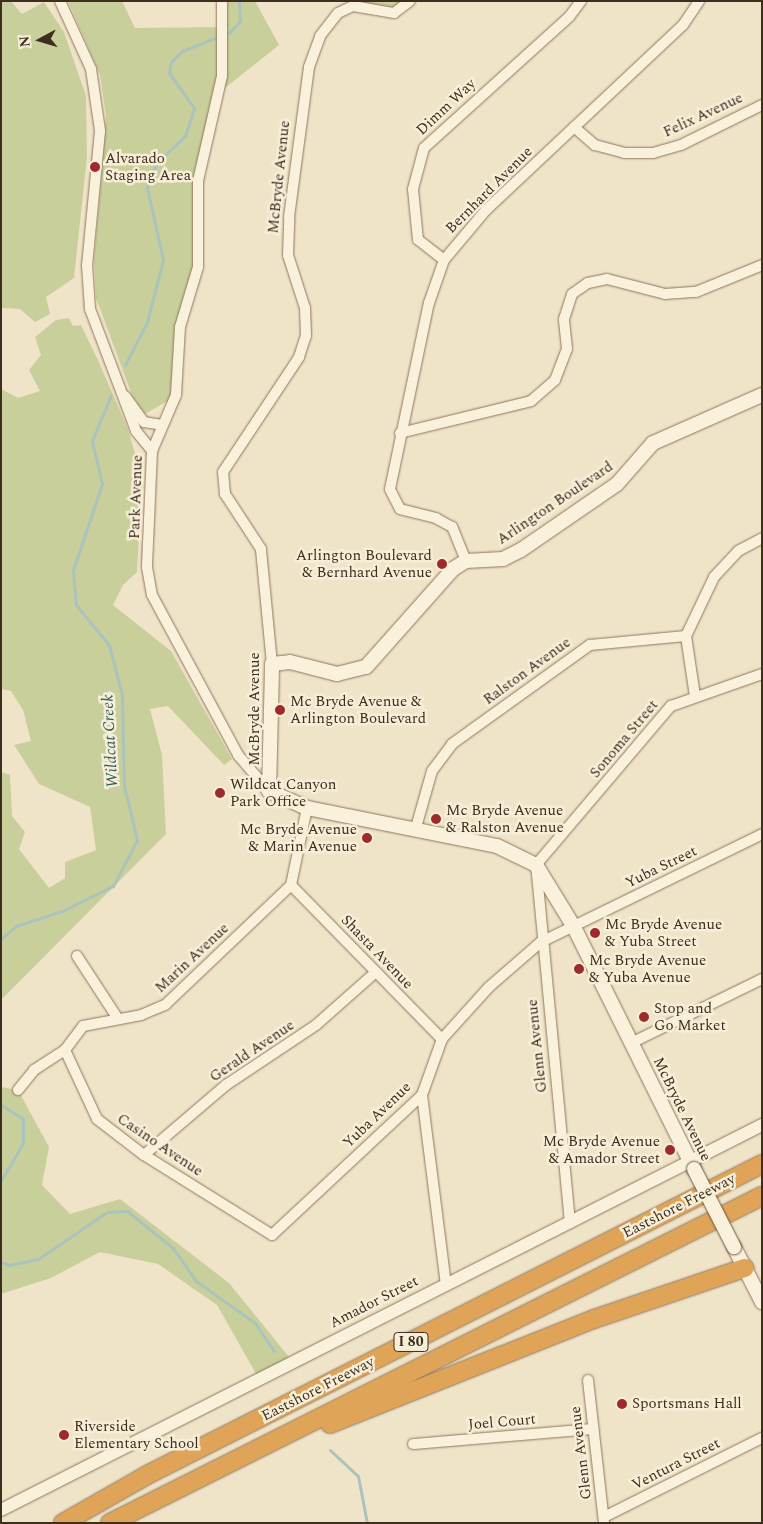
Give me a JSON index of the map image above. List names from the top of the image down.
{
  "streets": {
    "highway": ["Eastshore Freeway", "I 80"],
    "main road": ["McBryde Avenue", "Arlington Boulevard"],
    "street": [
      "Dimm Way",
      "Felix Avenue",
      "Bernhard Avenue",
      "Park Avenue",
      "Ralston Avenue",
      "Sonoma Street",
      "Yuba Street",
      "Shasta Avenue",
      "Marin Avenue",
      "Glenn Avenue",
      "Gerald Avenue",
      "Yuba Avenue",
      "Casino Avenue",
      "Amador Street",
      "Joel Court",
      "Ventura Street"
    ]
  },
  "crossings": [
    ["Dimm Way", "Bernhard Avenue"],
    ["Felix Avenue", "Bernhard Avenue"],
    ["McBryde Avenue", "Park Avenue"],
    ["McBryde Avenue", "Sonoma Street"],
    ["McBryde Avenue", "Yuba Street"],
    ["McBryde Avenue", "Glenn Avenue"],
    ["McBryde Avenue", "Yuba Avenue"],
    ["McBryde Avenue", "Amador Street"],
    ["Bernhard Avenue", "Arlington Boulevard"],
    ["Sonoma Street", "Glenn Avenue"],
    ["Yuba Street", "Yuba Avenue"],
    ["Shasta Avenue", "Marin Avenue"],
    ["Shasta Avenue", "Gerald Avenue"],
    ["Shasta Avenue", "Yuba Avenue"],
    ["Marin Avenue", "Casino Avenue"],
    ["Glenn Avenue", "Yuba Avenue"],
    ["Glenn Avenue", "Amador Street"],
    ["Glenn Avenue", "Joel Court"],
    ["Glenn Avenue", "Ventura Street"],
    ["Gerald Avenue", "Casino Avenue"],
    ["Yuba Avenue", "Casino Avenue"]
  ],
  "water": ["Wildcat Creek"],
  "places": [
    "Alvarado Staging Area",
    "Arlington Boulevard & Bernhard Avenue",
    "Mc Bryde Avenue & Arlington Boulevard",
    "Wildcat Canyon Park Office",
    "Mc Bryde Avenue & Ralston Avenue",
    "Mc Bryde Avenue & Marin Avenue",
    "Mc Bryde Avenue & Yuba Street",
    "Mc Bryde Avenue & Yuba Avenue",
    "Stop and Go Market",
    "Mc Bryde Avenue & Amador Street",
    "Sportsmans Hall",
    "Riverside Elementary School"
  ],
  "north": "left"
}
